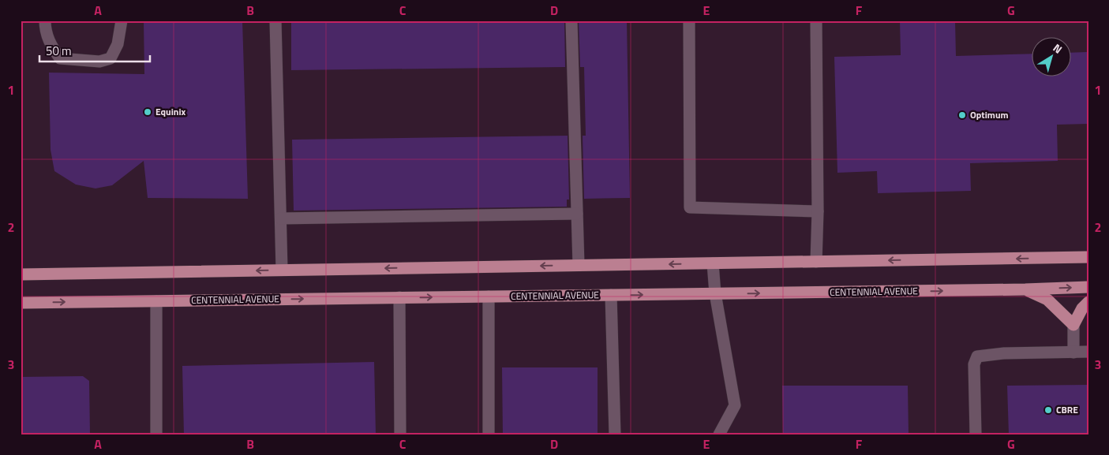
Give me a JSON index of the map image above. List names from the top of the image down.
{
  "streets": {
    "main road": ["CENTENNIAL AVENUE"]
  },
  "places": ["Equinix", "Optimum", "CBRE"],
  "scale_bar": "50 m",
  "north": "top right",
  "grid": {
    "columns": [
      "A",
      "B",
      "C",
      "D",
      "E",
      "F",
      "G"
    ],
    "rows": ["1", "2", "3"]
  }
}
